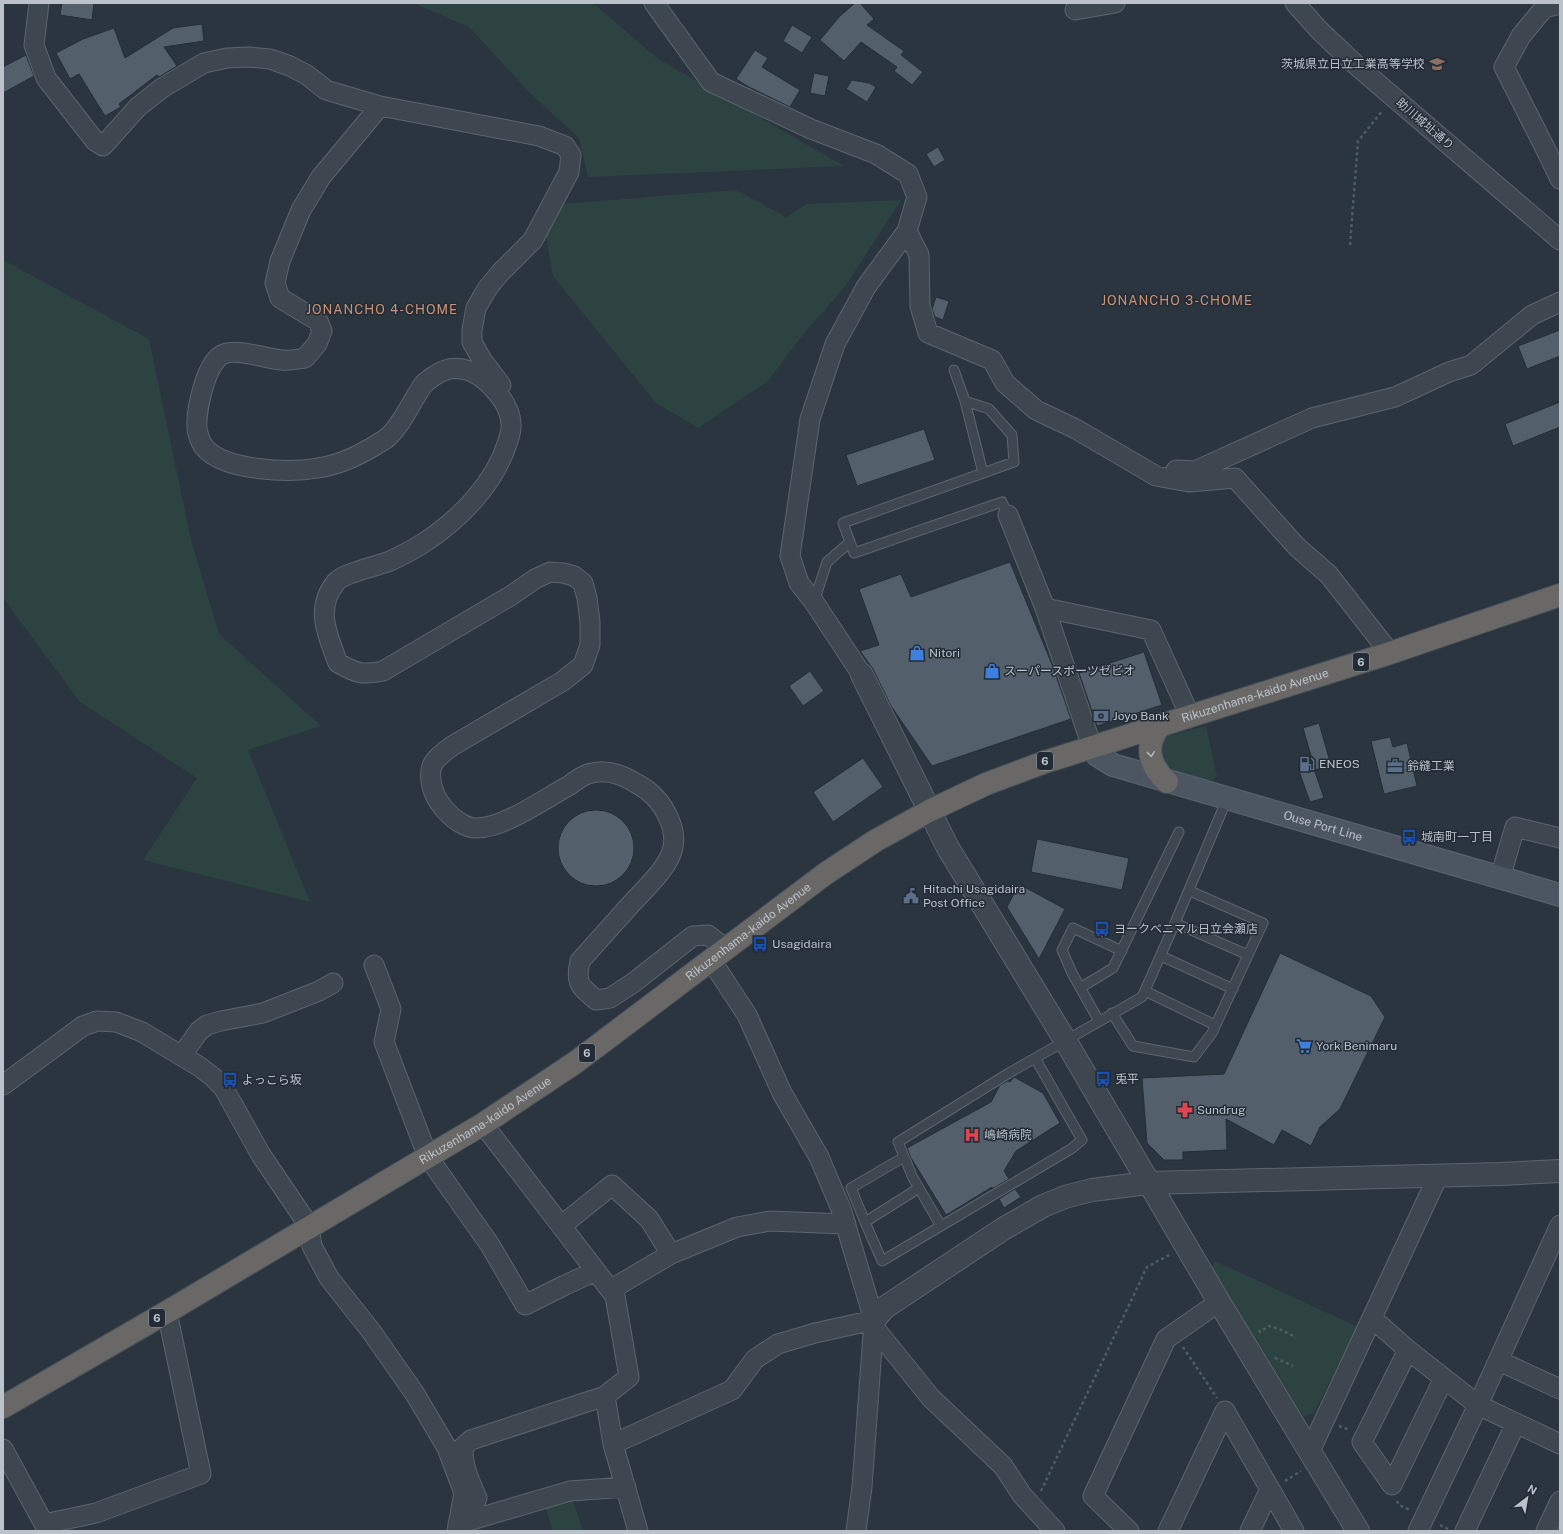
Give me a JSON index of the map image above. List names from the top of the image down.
{
  "streets": {
    "highway": ["6", "Rikuzenhama-kaido Avenue"],
    "main road": ["Ouse Port Line"],
    "street": ["助川城址通り"]
  },
  "crossings": [
    ["Rikuzenhama-kaido Avenue", "Ouse Port Line"]
  ],
  "districts": ["JONANCHO 3-CHOME", "JONANCHO 4-CHOME"],
  "places": {
    "school or university": ["茨城県立日立工業高等学校"],
    "shop": ["Nitori", "スーパースポーツゼビオ"],
    "bank": ["Joyo Bank"],
    "fuel station": ["ENEOS"],
    "office": ["鈴縫工業"],
    "bus stop": [
      "城南町一丁目",
      "ヨークベニマル日立会瀬店",
      "Usagidaira",
      "兎平",
      "よっこら坂"
    ],
    "public building": ["Hitachi Usagidaira Post Office"],
    "supermarket": ["York Benimaru"],
    "pharmacy": ["Sundrug"],
    "hospital": ["嶋崎病院"]
  },
  "north": "top right"
}
